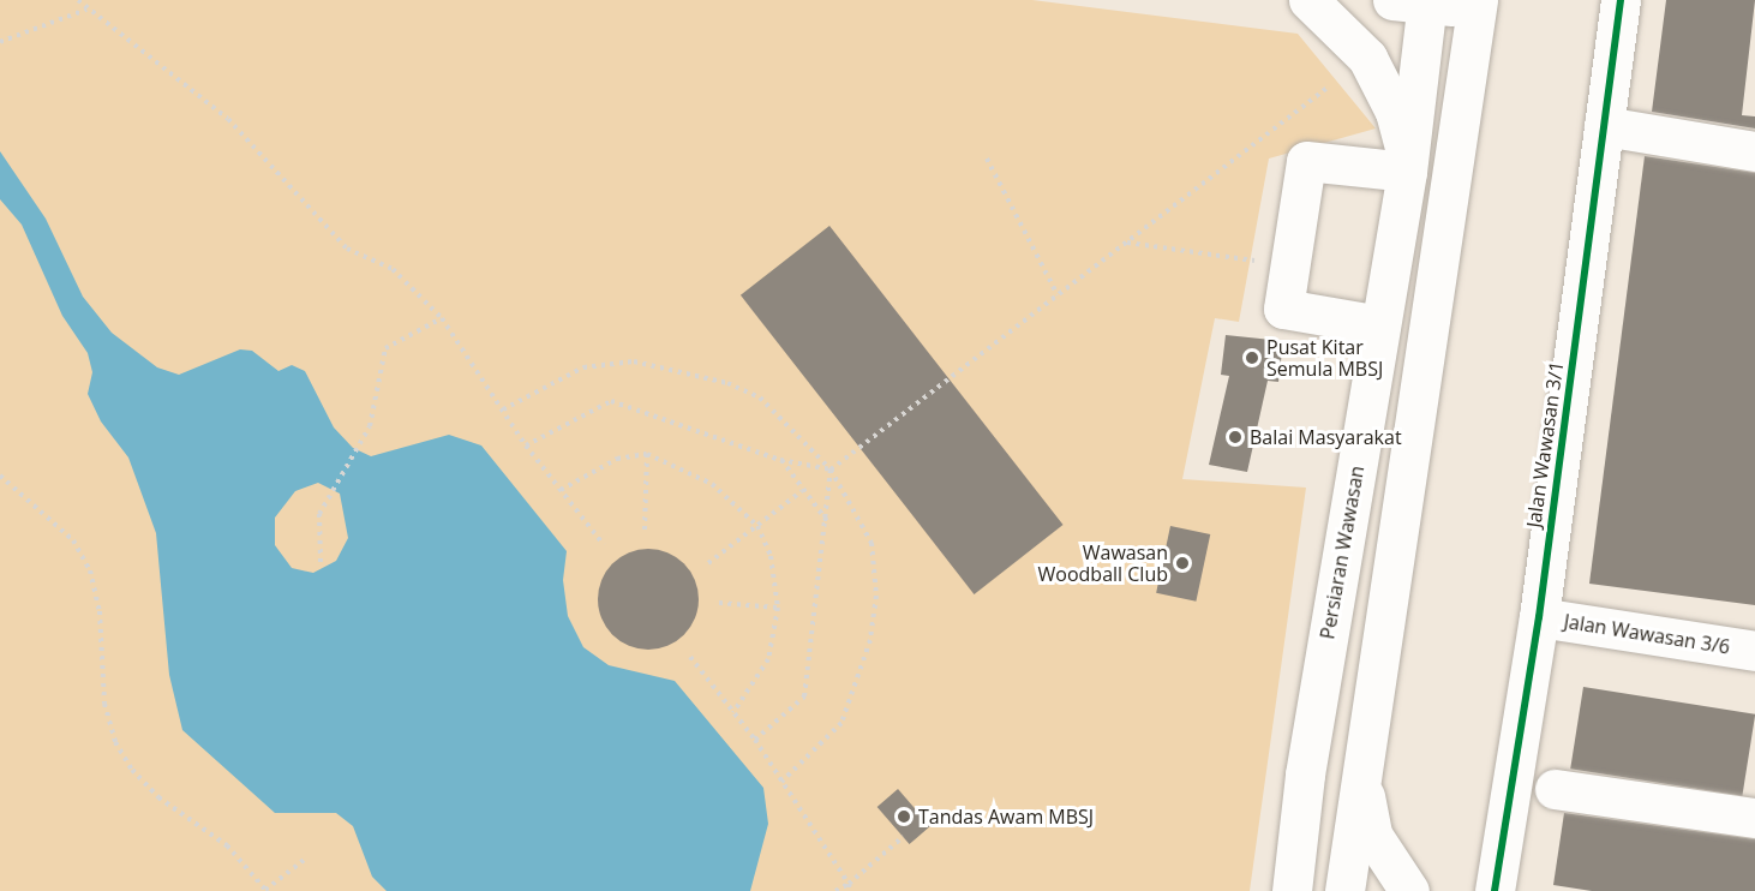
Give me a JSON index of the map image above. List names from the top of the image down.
{
  "streets": {
    "main road": ["Jalan Wawasan 3/1", "Persiaran Wawasan", "Jalan Wawasan 3/6"]
  },
  "crossings": [
    ["Jalan Wawasan 3/1", "Jalan Wawasan 3/6"]
  ],
  "places": [
    "Pusat Kitar Semula MBSJ",
    "Balai Masyarakat",
    "Wawasan Woodball Club",
    "Tandas Awam MBSJ"
  ]
}
